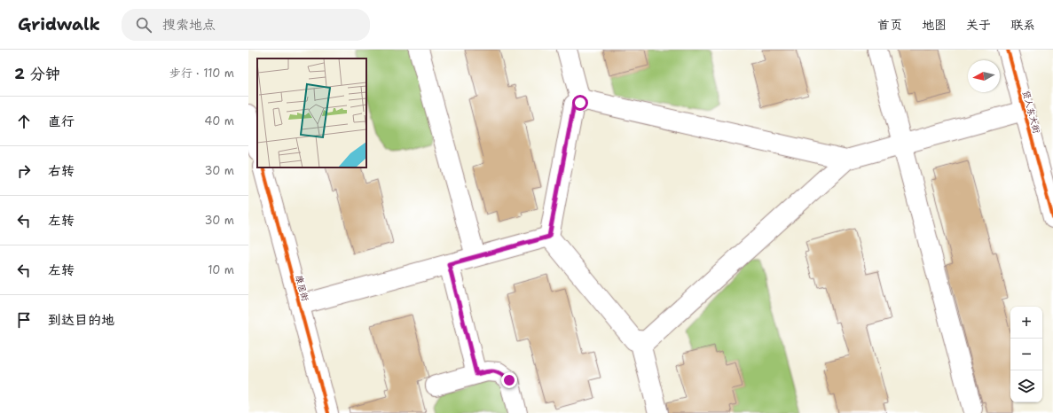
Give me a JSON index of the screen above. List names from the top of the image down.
{
  "streets": {
    "street": ["贤人东大街", "康居街"]
  },
  "north": "left",
  "page": {
    "header": "Gridwalk",
    "search": "搜索地点",
    "nav": [
      "首页",
      "地图",
      "关于",
      "联系"
    ],
    "heading": ["2 分钟", "步行 · 110 m"],
    "list": [
      ["直行", "40 m"],
      ["右转", "30 m"],
      ["左转", "30 m"],
      ["左转", "10 m"],
      "到达目的地"
    ],
    "map_buttons": ["+", "−"]
  }
}
